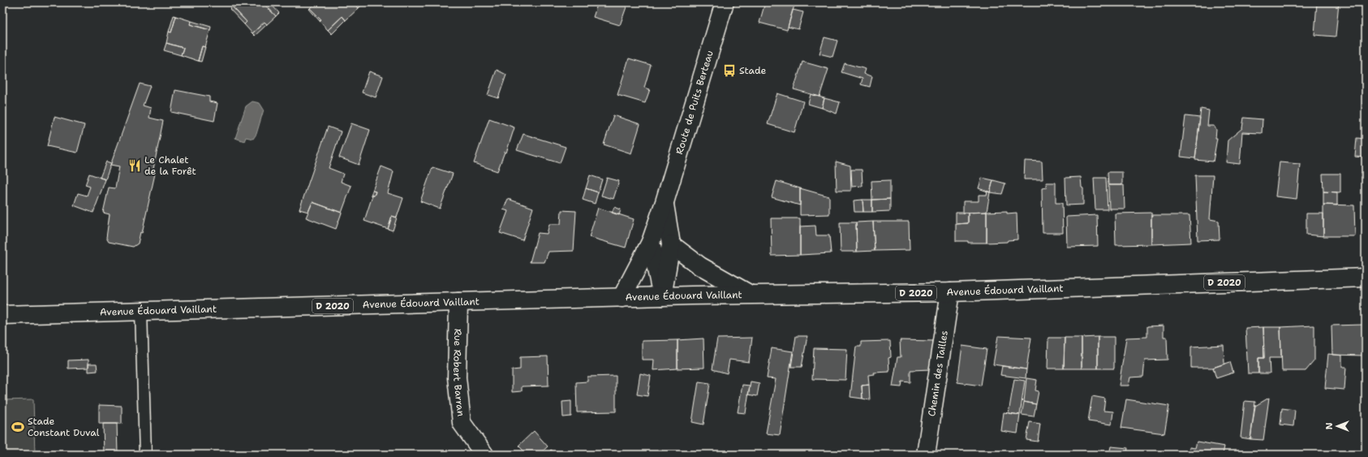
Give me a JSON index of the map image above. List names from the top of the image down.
{
  "streets": {
    "main road": [
      "Route de Puits Berteau",
      "D 2020",
      "Avenue Édouard Vaillant",
      "Rue Robert Barran",
      "Chemin des Tailles"
    ]
  },
  "crossings": [
    ["Route de Puits Berteau", "Avenue Édouard Vaillant"],
    ["Avenue Édouard Vaillant", "Rue Robert Barran"],
    ["Avenue Édouard Vaillant", "Chemin des Tailles"]
  ],
  "places": {
    "bus stop": ["Stade"],
    "restaurant": ["Le Chalet de la Forêt"],
    "sports": ["Stade Constant Duval"]
  },
  "north": "left"
}
